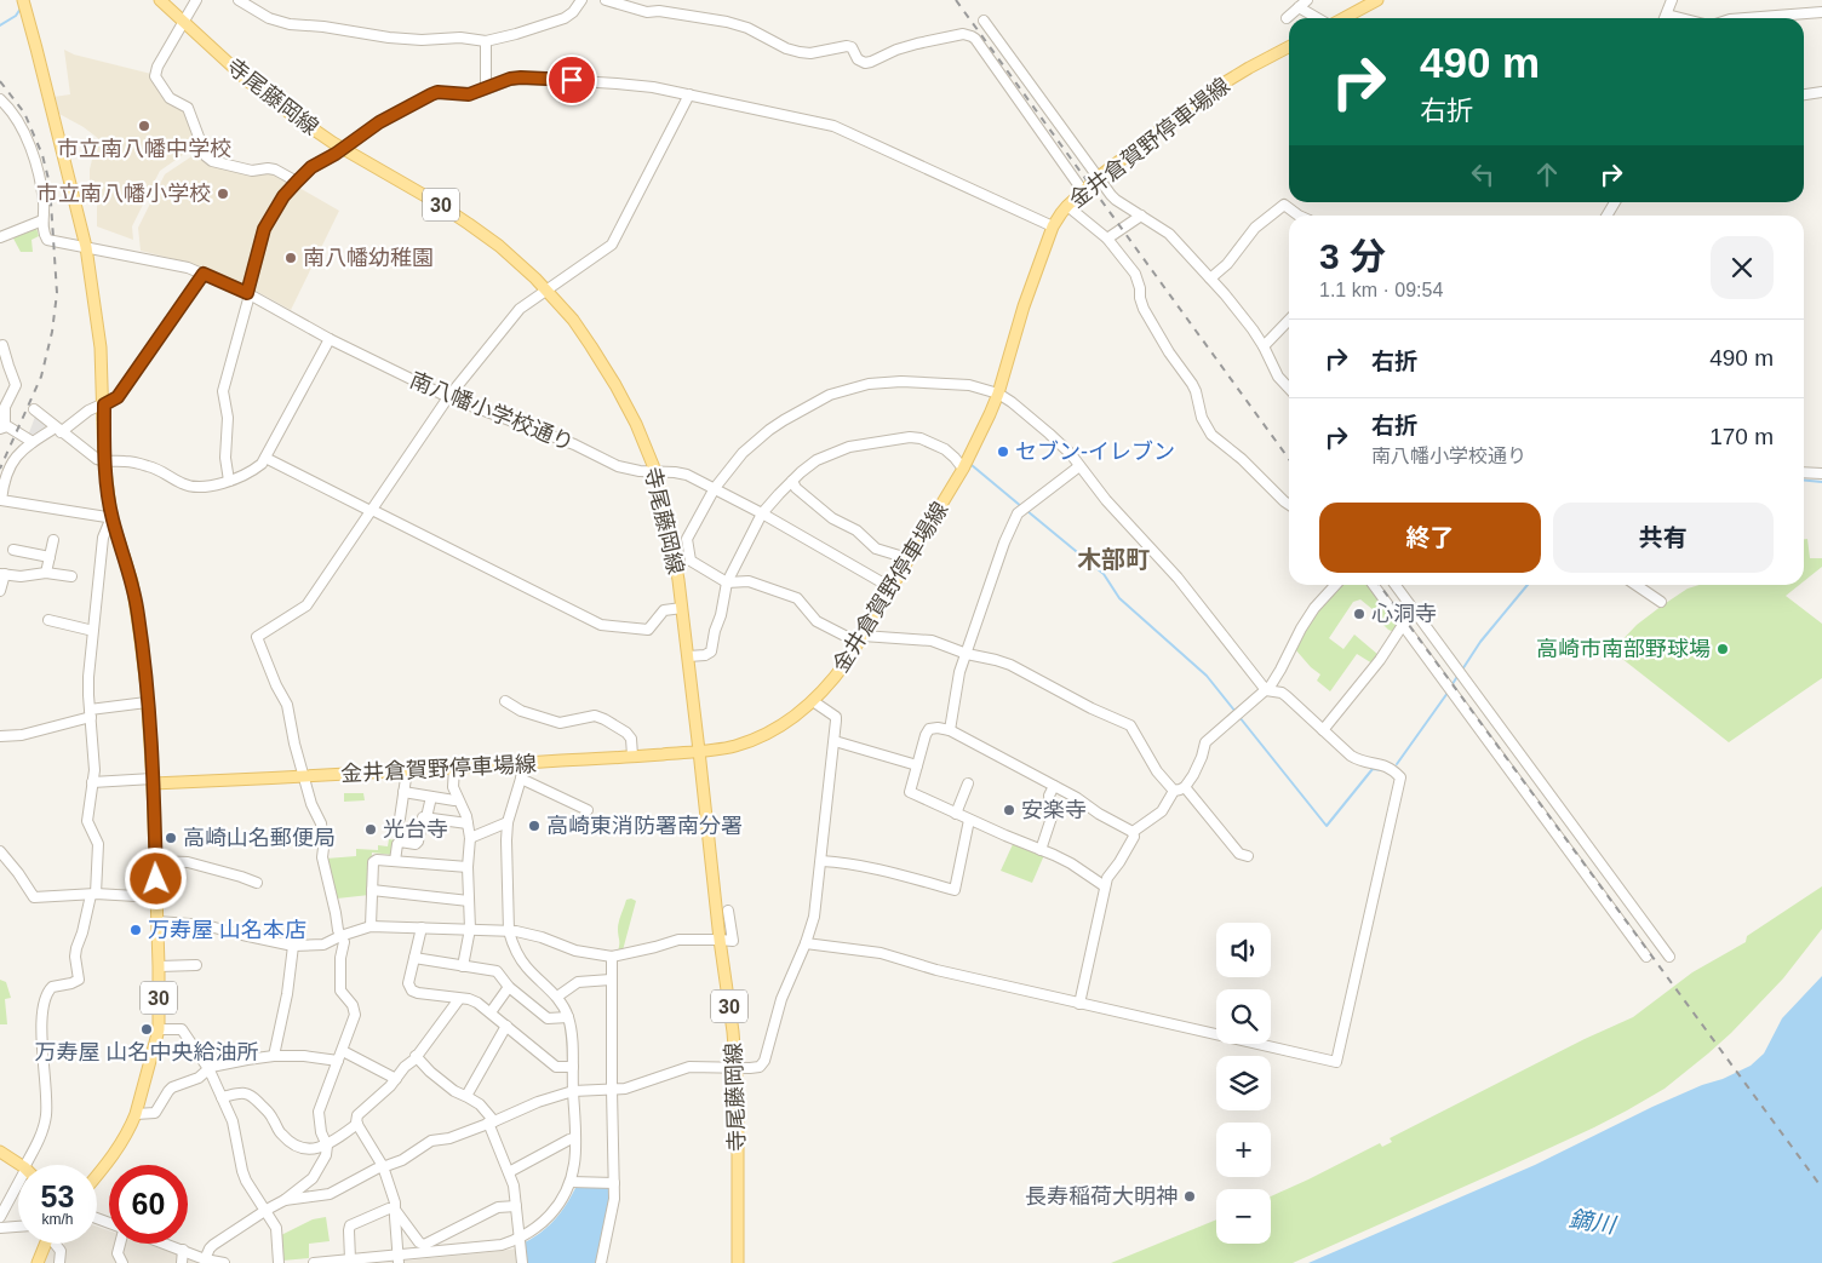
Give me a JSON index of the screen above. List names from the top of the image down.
{
  "streets": {
    "main road": ["寺尾藤岡線", "金井倉賀野停車場線", "30"],
    "street": ["南八幡小学校通り"]
  },
  "crossings": [
    ["寺尾藤岡線", "金井倉賀野停車場線"],
    ["寺尾藤岡線", "南八幡小学校通り"],
    ["金井倉賀野停車場線", "30"],
    ["金井倉賀野停車場線", "南八幡小学校通り"],
    ["30", "南八幡小学校通り"]
  ],
  "districts": ["木部町"],
  "water": ["鏑川"],
  "places": [
    "市立南八幡中学校",
    "市立南八幡小学校",
    "南八幡幼稚園",
    "セブン-イレブン",
    "心洞寺",
    "高崎市南部野球場",
    "安楽寺",
    "高崎東消防署南分署",
    "光台寺",
    "高崎山名郵便局",
    "万寿屋 山名本店",
    "万寿屋 山名中央給油所",
    "長寿稲荷大明神"
  ],
  "page": {
    "turn": ["490 m", "右折"],
    "heading": ["3 分", "1.1 km · 09:54"],
    "list": [
      {
        "name": "右折",
        "value": "490 m"
      },
      {
        "name": "右折",
        "note": "南八幡小学校通り",
        "value": "170 m"
      }
    ],
    "buttons": ["終了", "共有"],
    "map_buttons": ["+", "−"],
    "speed": "53 km/h",
    "limit": "60"
  }
}
